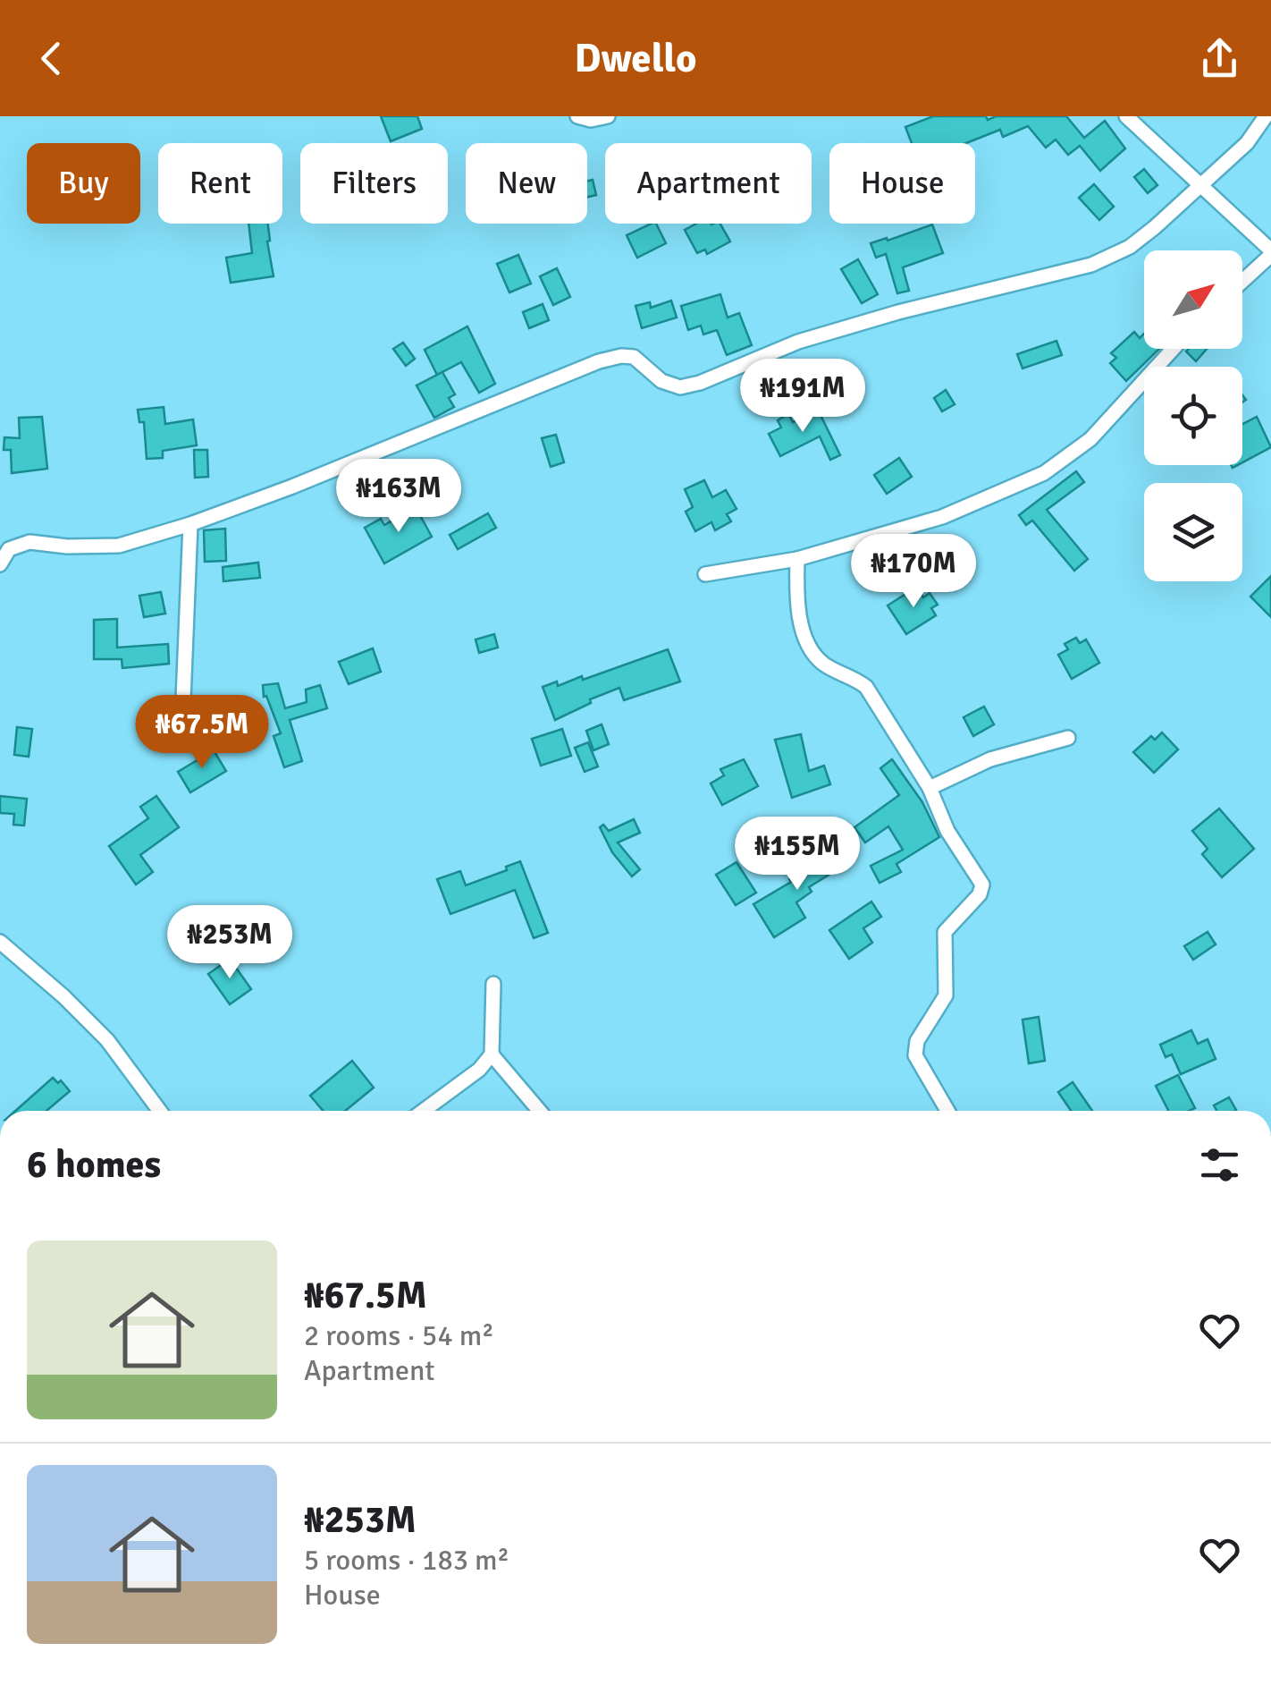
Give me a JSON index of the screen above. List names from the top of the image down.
{
  "north": "top right",
  "page": {
    "header": "Dwello",
    "chip": [
      "Buy",
      "Rent",
      "Filters",
      "New",
      "Apartment",
      "House"
    ],
    "price": [
      "₦191M",
      "₦163M",
      "₦170M",
      "₦67.5M",
      "₦155M",
      "₦253M"
    ],
    "heading": "6 homes",
    "list": [
      {
        "name": "₦67.5M",
        "note": "2 rooms · 54 m² · Apartment"
      },
      {
        "name": "₦253M",
        "note": "5 rooms · 183 m² · House"
      }
    ]
  }
}
